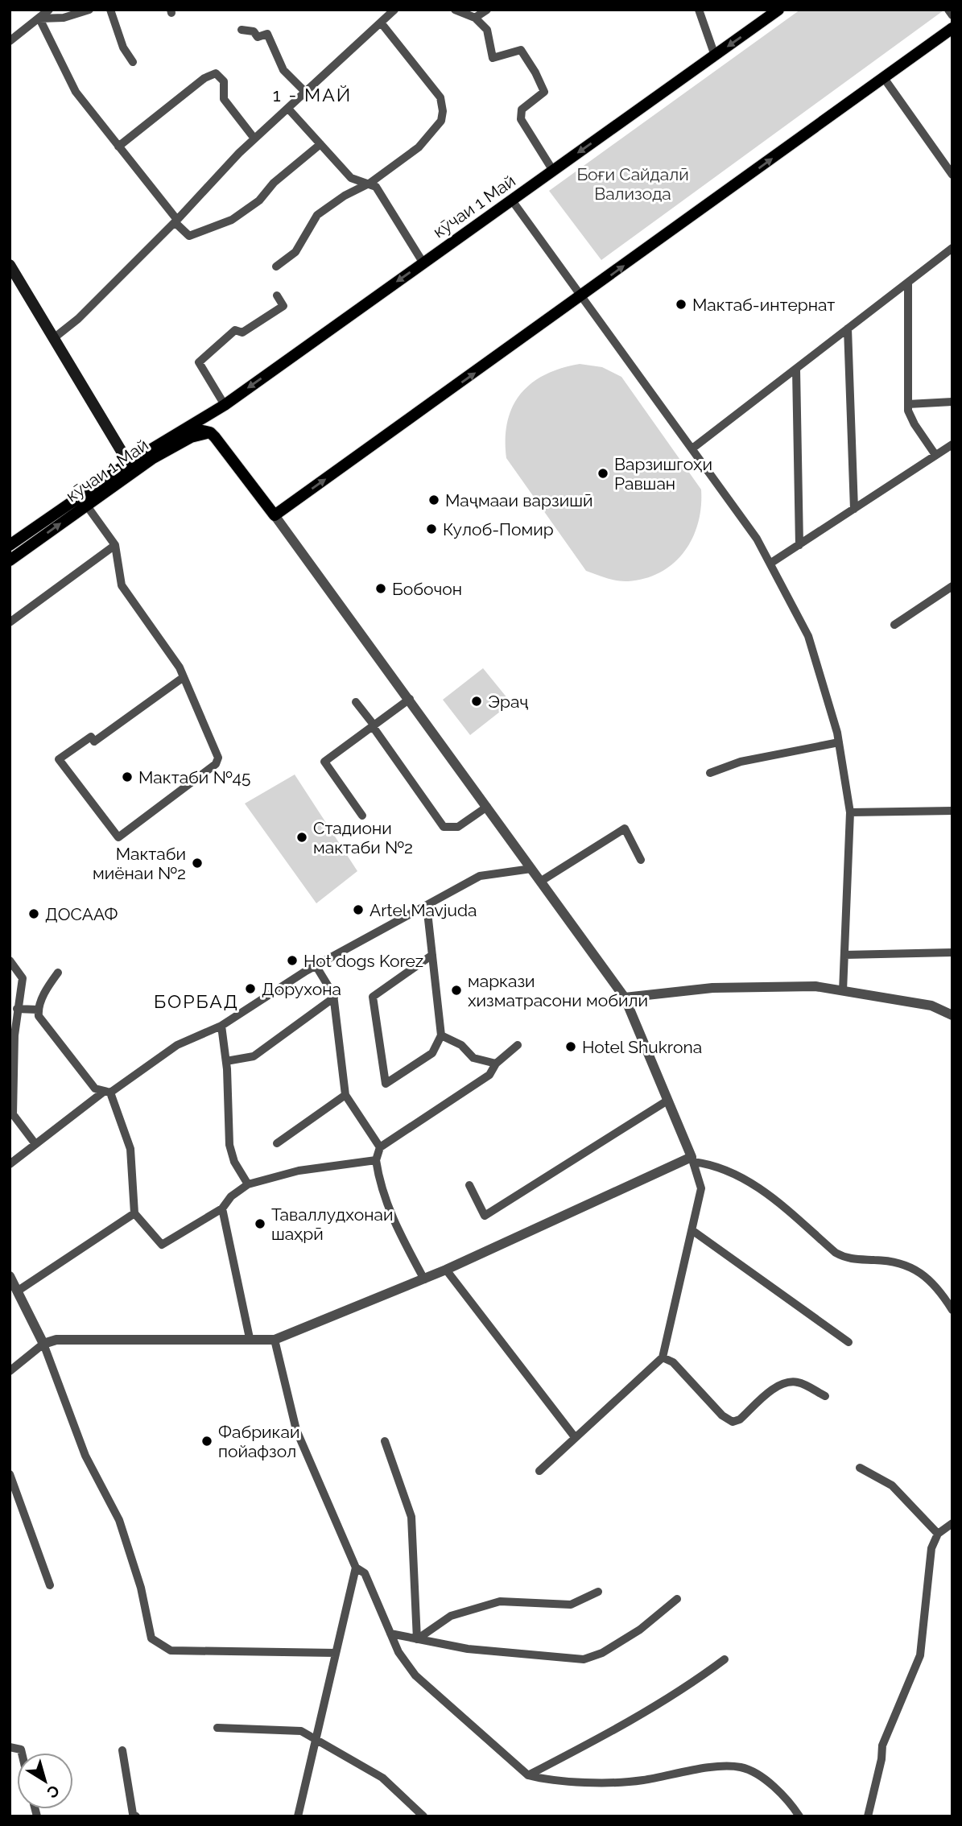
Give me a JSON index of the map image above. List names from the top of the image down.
{
  "streets": {
    "main road": ["кӯчаи 1 Май"]
  },
  "districts": ["1 - МАЙ", "БОРБАД"],
  "parks": ["Боғи Сайдалӣ Вализода"],
  "places": [
    "Мактаб-интернат",
    "Варзишгоҳи Равшан",
    "Маҷмааи варзишӣ",
    "Кулоб-Помир",
    "Бобочон",
    "Эраҷ",
    "Мактаби №45",
    "Стадиони мактаби №2",
    "Мактаби миёнаи №2",
    "Artel Mavjuda",
    "ДОСААФ",
    "Hot dogs Korez",
    "Дорухона",
    "маркази хизматрасони мобили",
    "Hotel Shukrona",
    "Таваллудхонаи шаҳрӣ",
    "Фабрикаи пойафзол"
  ],
  "north": "bottom right"
}
